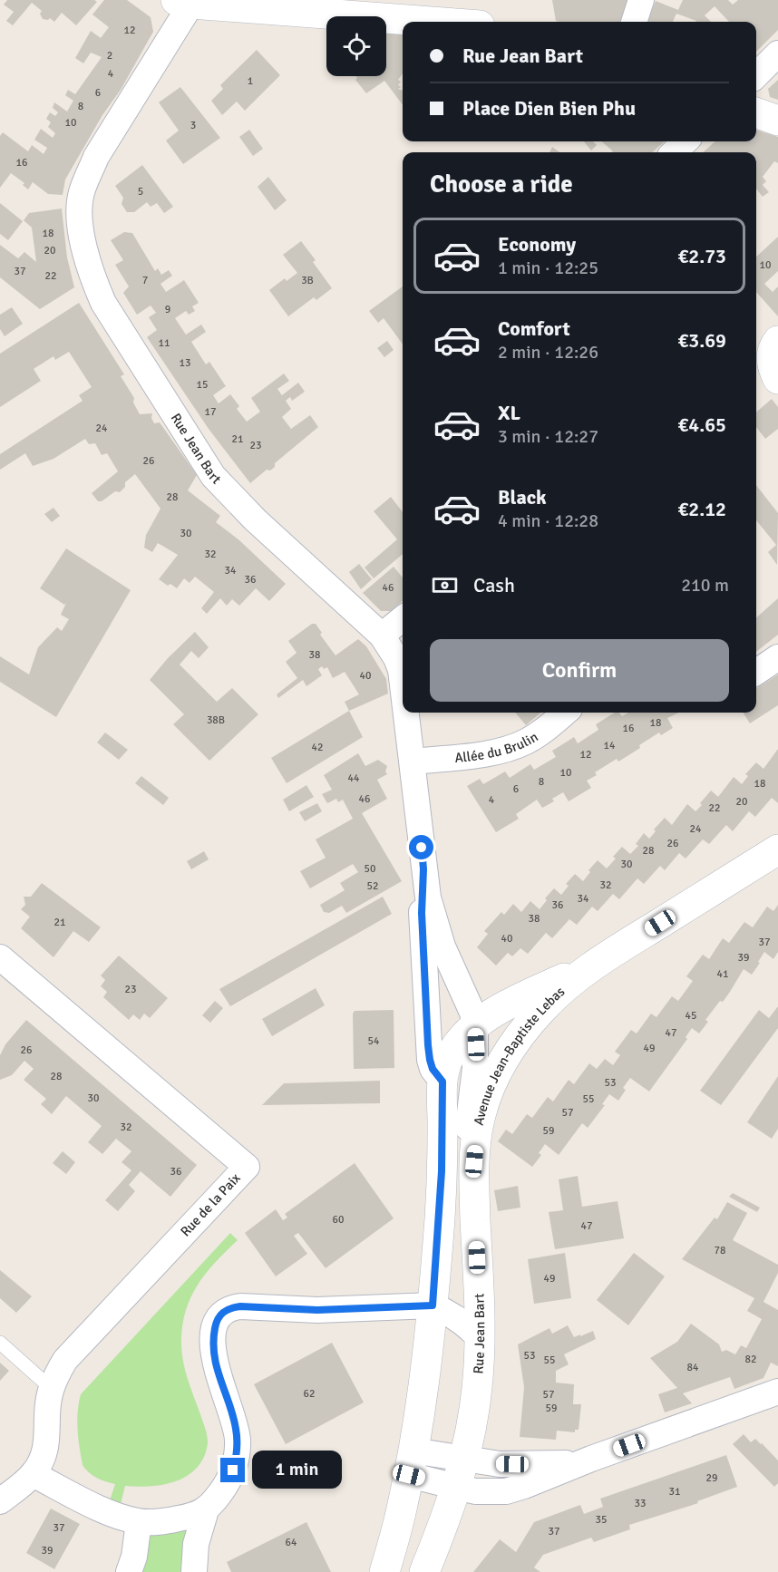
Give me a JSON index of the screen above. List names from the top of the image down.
{
  "streets": {
    "street": [
      "Rue Jean Bart",
      "Allée du Brulin",
      "Avenue Jean-Baptiste Lebas",
      "Rue de la Paix"
    ]
  },
  "crossings": [
    ["Rue Jean Bart", "Allée du Brulin"],
    ["Rue Jean Bart", "Avenue Jean-Baptiste Lebas"]
  ],
  "house_numbers": [
    "12",
    "2",
    "4",
    "1",
    "6",
    "8",
    "10",
    "3",
    "16",
    "5",
    "18",
    "20",
    "10",
    "37",
    "22",
    "7",
    "3B",
    "9",
    "11",
    "13",
    "15",
    "17",
    "24",
    "21",
    "23",
    "26",
    "28",
    "30",
    "32",
    "34",
    "36",
    "46",
    "38",
    "40",
    "38B",
    "18",
    "16",
    "14",
    "42",
    "12",
    "10",
    "44",
    "8",
    "18",
    "6",
    "46",
    "4",
    "20",
    "22",
    "24",
    "26",
    "28",
    "30",
    "50",
    "32",
    "52",
    "34",
    "36",
    "38",
    "21",
    "40",
    "37",
    "39",
    "41",
    "23",
    "45",
    "47",
    "54",
    "49",
    "26",
    "28",
    "53",
    "30",
    "55",
    "57",
    "32",
    "59",
    "36",
    "60",
    "47",
    "78",
    "49",
    "53",
    "82",
    "55",
    "84",
    "62",
    "57",
    "59",
    "29",
    "31",
    "33",
    "35",
    "37",
    "37",
    "64",
    "39"
  ],
  "page": {
    "banner": ["Rue Jean Bart", "Place Dien Bien Phu"],
    "heading": "Choose a ride",
    "list": [
      {
        "name": "Economy",
        "note": "1 min · 12:25",
        "value": "€2.73"
      },
      {
        "name": "Comfort",
        "note": "2 min · 12:26",
        "value": "€3.69"
      },
      {
        "name": "XL",
        "note": "3 min · 12:27",
        "value": "€4.65"
      },
      {
        "name": "Black",
        "note": "4 min · 12:28",
        "value": "€2.12"
      }
    ],
    "pay": ["Cash", "210 m"],
    "buttons": "Confirm",
    "bubble": "1 min"
  }
}
